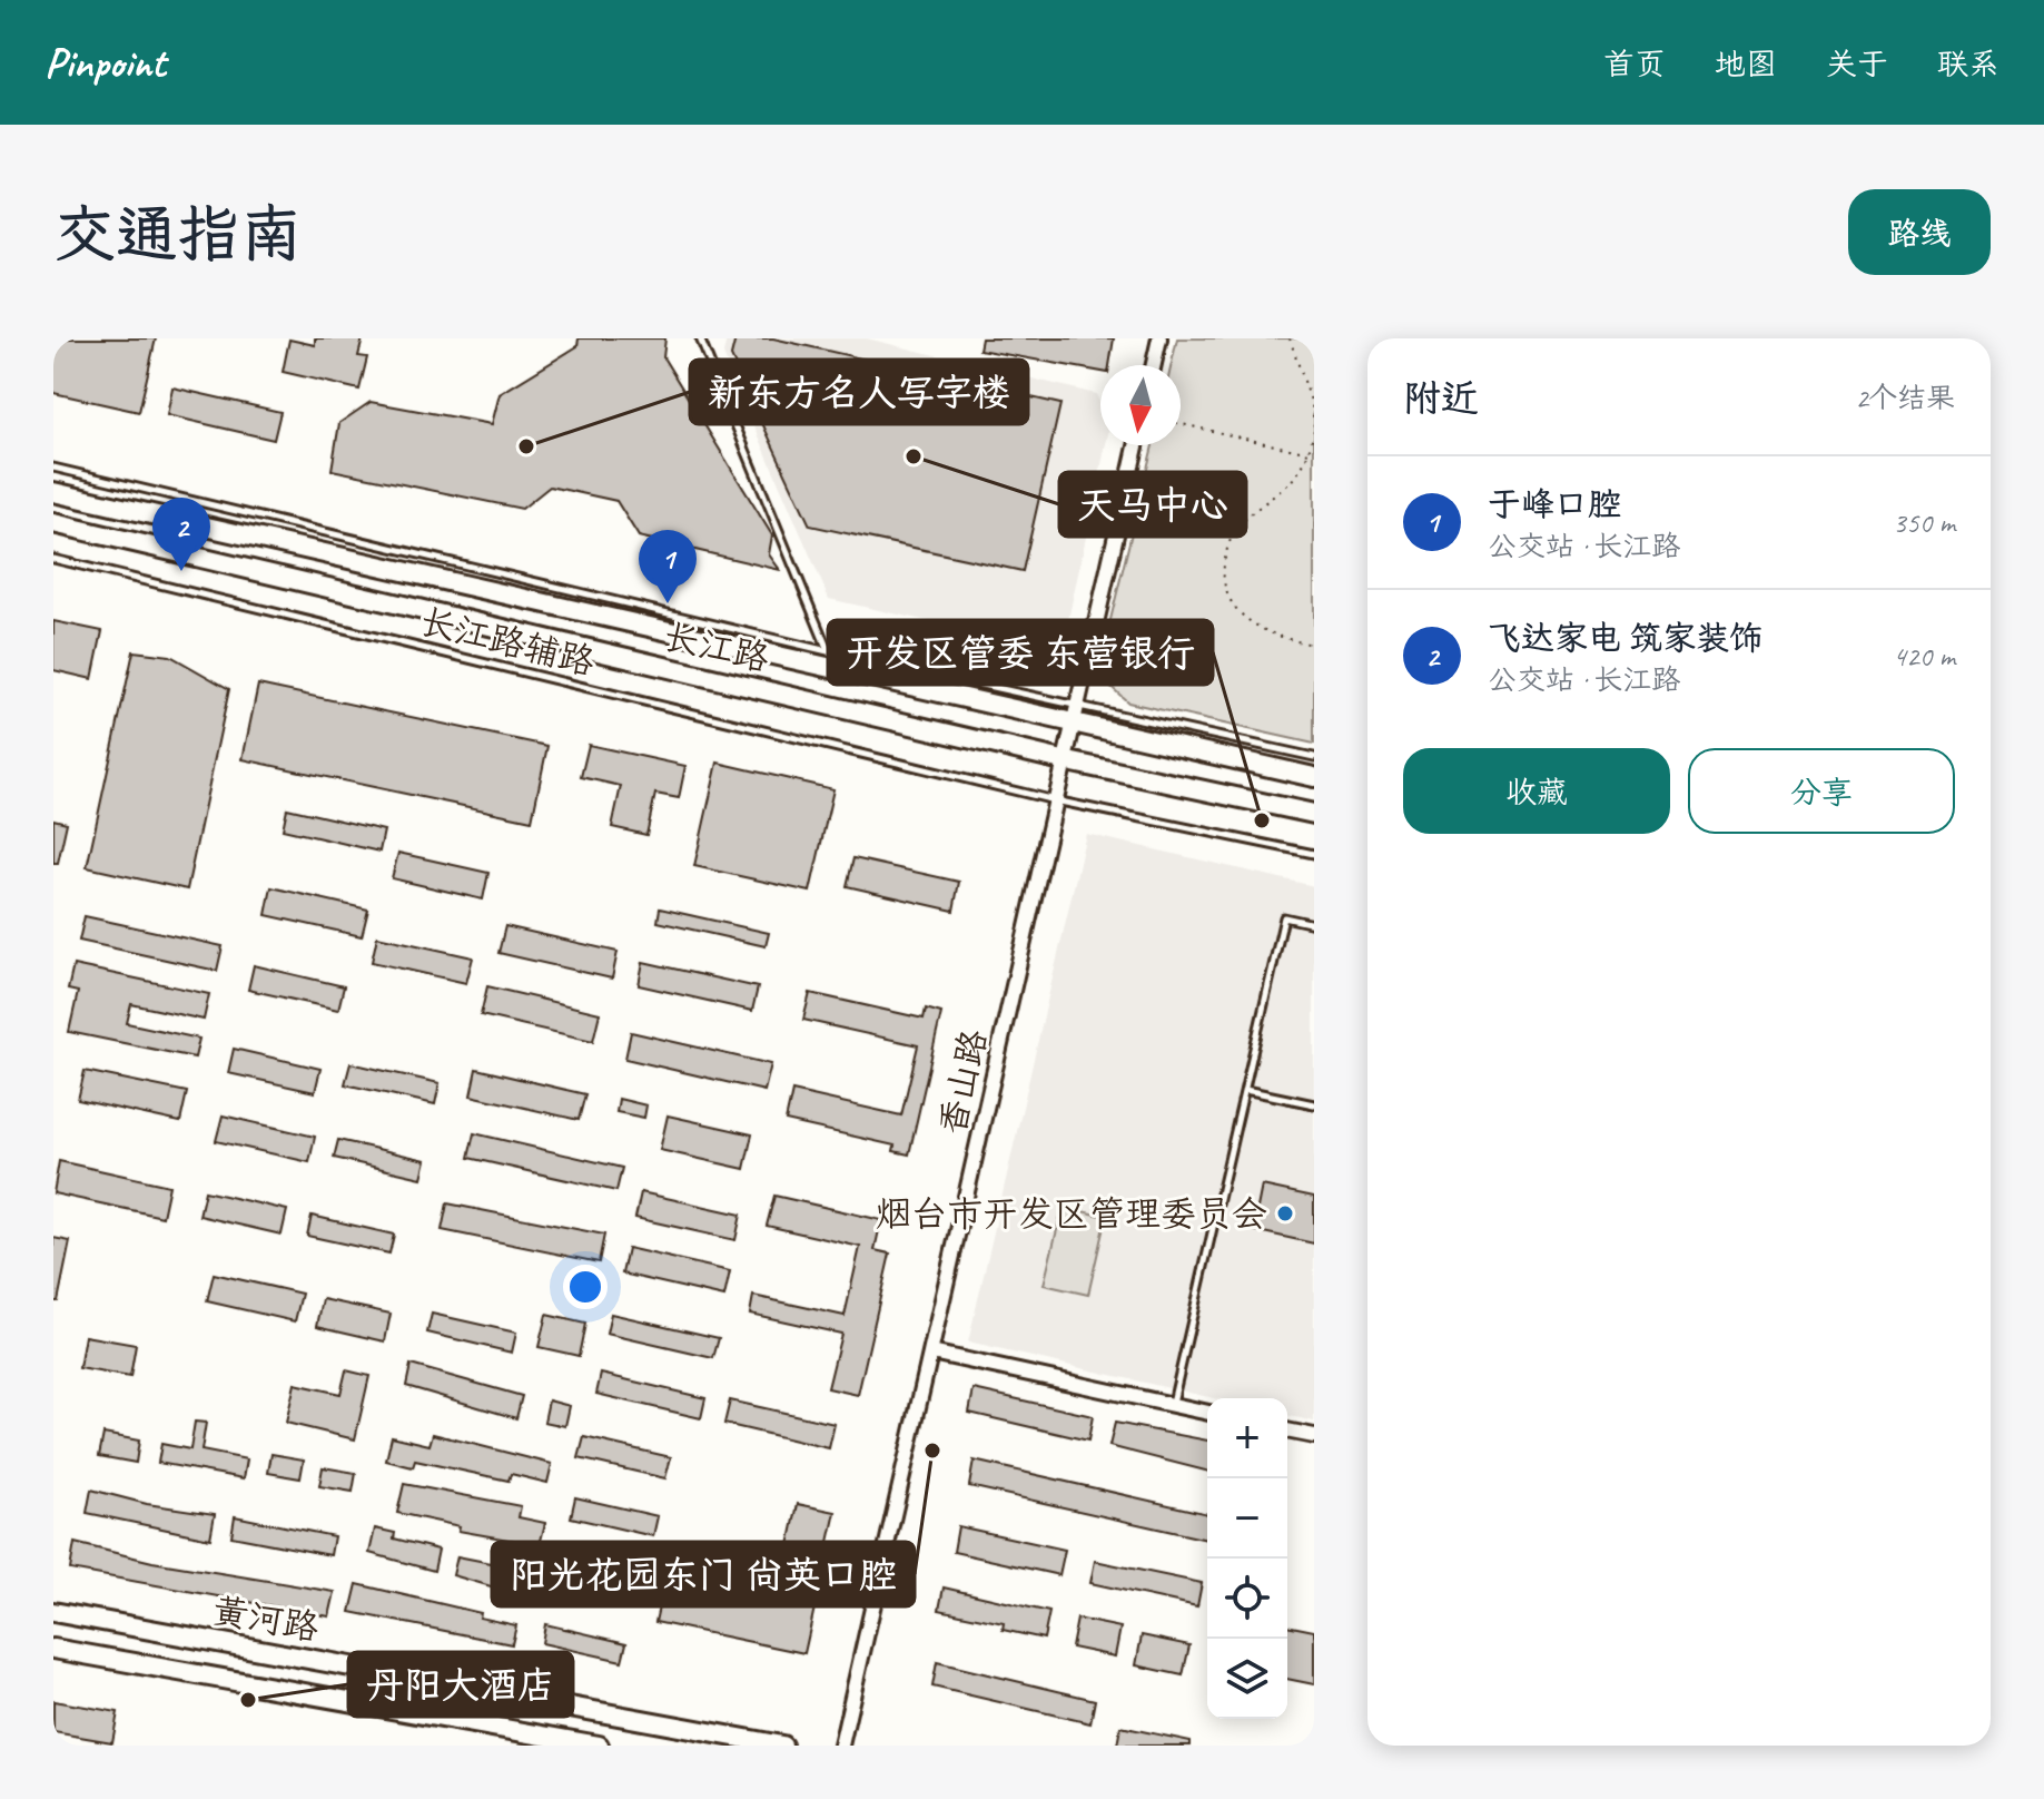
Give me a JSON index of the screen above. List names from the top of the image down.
{
  "streets": {
    "main road": ["长江路", "黄河路"],
    "street": ["香山路"],
    "lane": ["长江路辅路"]
  },
  "crossings": [
    ["长江路辅路", "长江路"],
    ["长江路辅路", "香山路"],
    ["长江路", "香山路"]
  ],
  "places": [
    "新东方名人写字楼",
    "天马中心",
    "开发区管委 东营银行",
    "烟台市开发区管理委员会",
    "阳光花园东门 尚英口腔",
    "丹阳大酒店"
  ],
  "north": "bottom",
  "page": {
    "header": "Pinpoint",
    "nav": [
      "首页",
      "地图",
      "关于",
      "联系"
    ],
    "buttons": [
      "路线",
      ["收藏", "分享"]
    ],
    "title": "交通指南",
    "heading": ["附近", "2个结果"],
    "list": [
      {
        "mark": "1",
        "name": "于峰口腔",
        "note": "公交站 · 长江路",
        "value": "350 m"
      },
      {
        "mark": "2",
        "name": "飞达家电 筑家装饰",
        "note": "公交站 · 长江路",
        "value": "420 m"
      }
    ],
    "pins": ["2", "1"],
    "map_buttons": ["+", "−"]
  }
}
